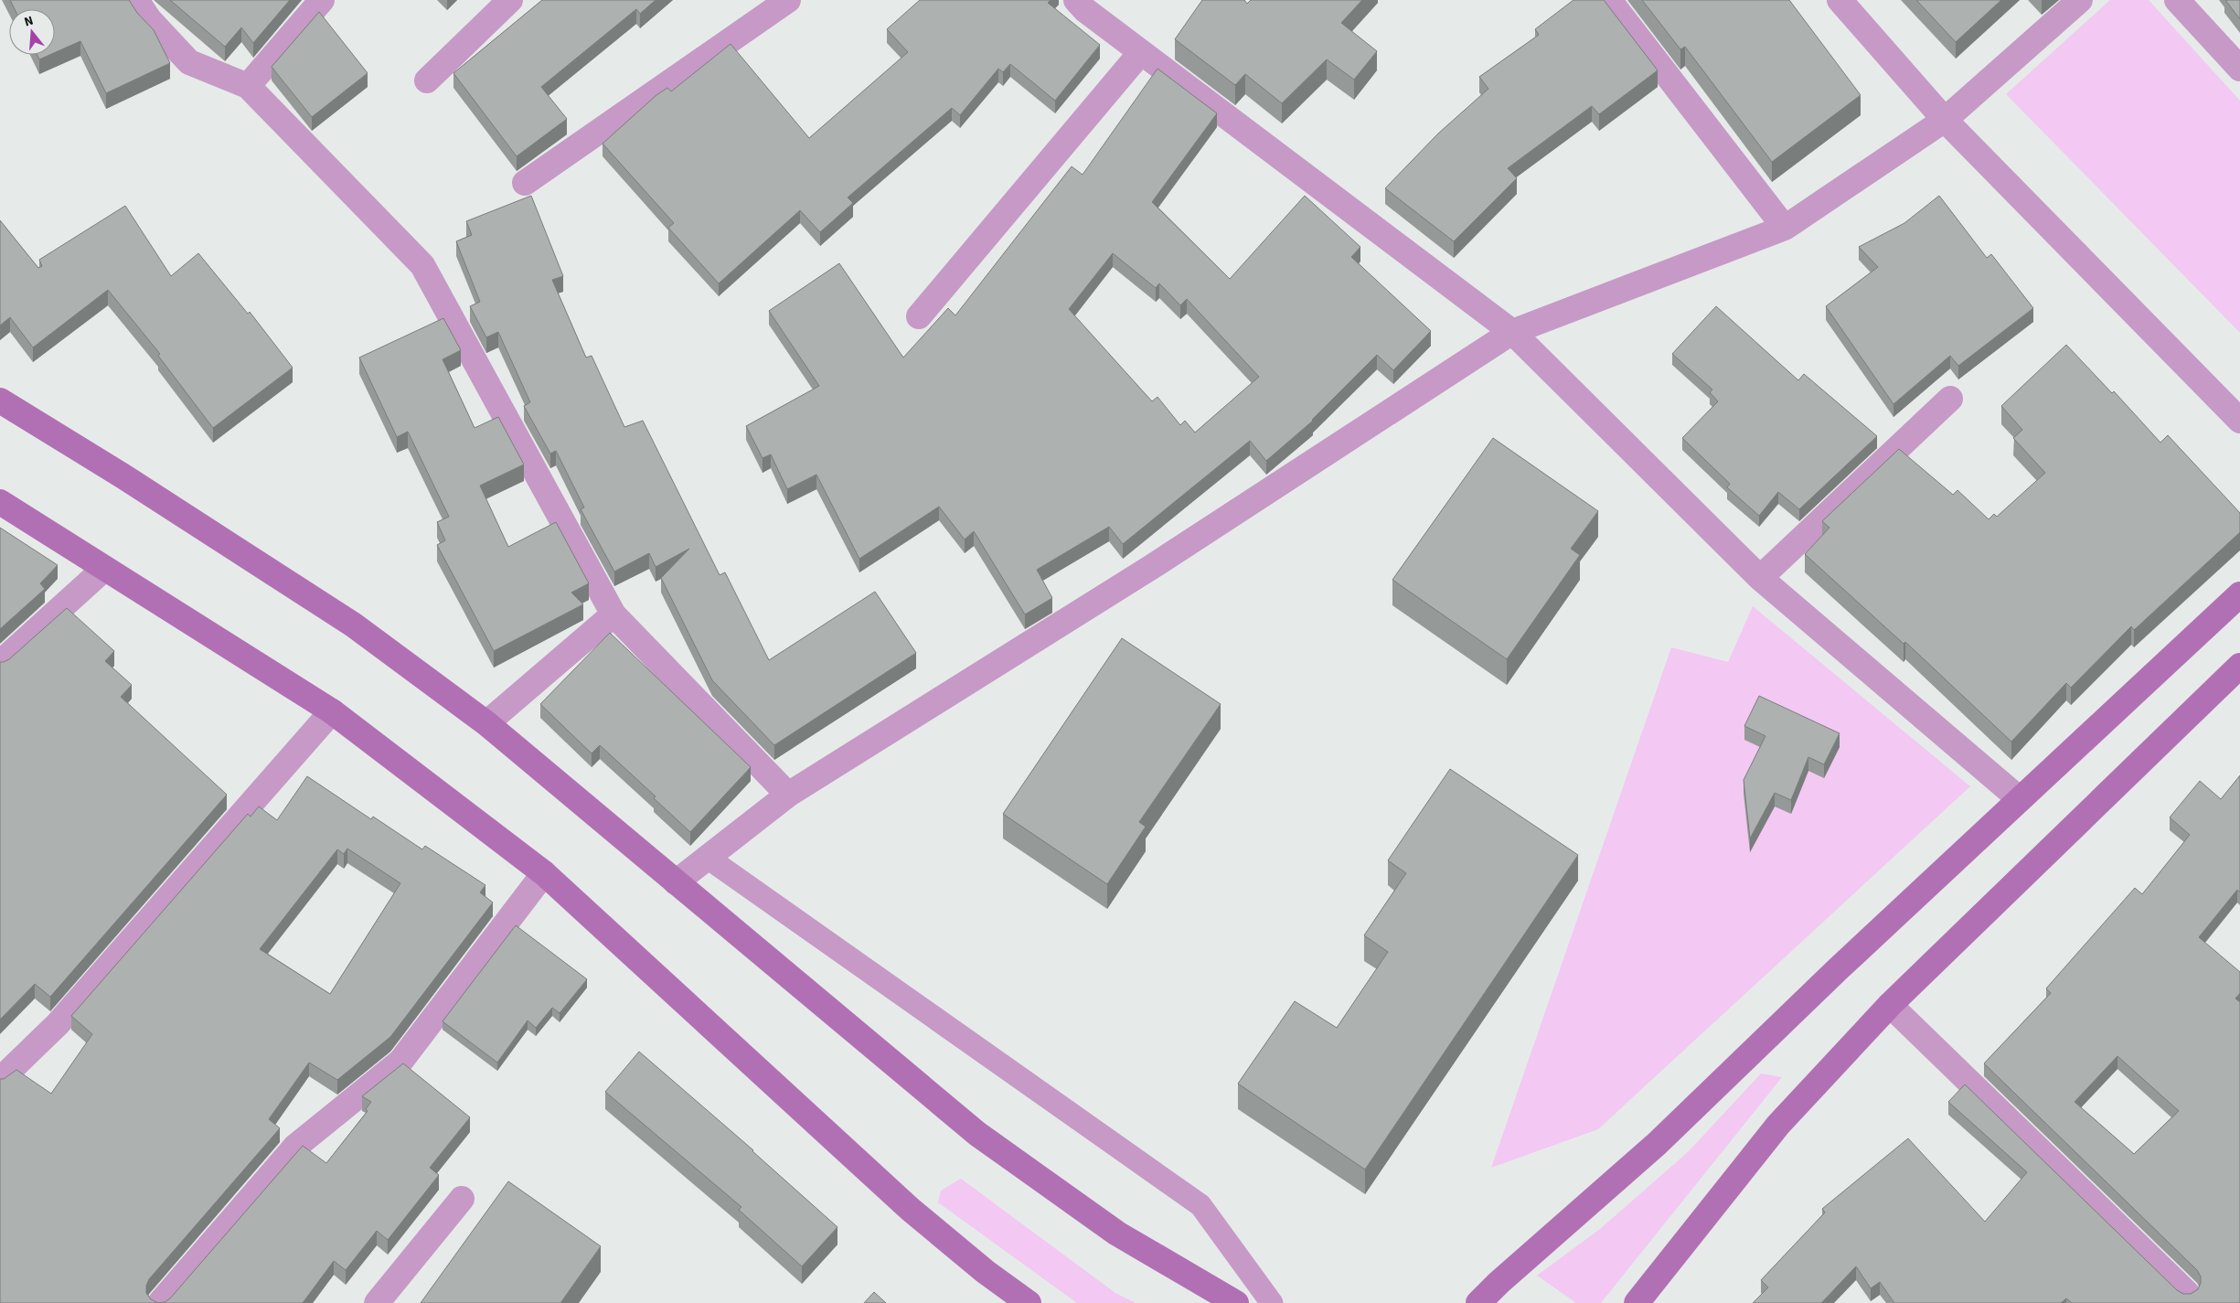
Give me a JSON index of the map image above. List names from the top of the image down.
{
  "north": "top"
}
